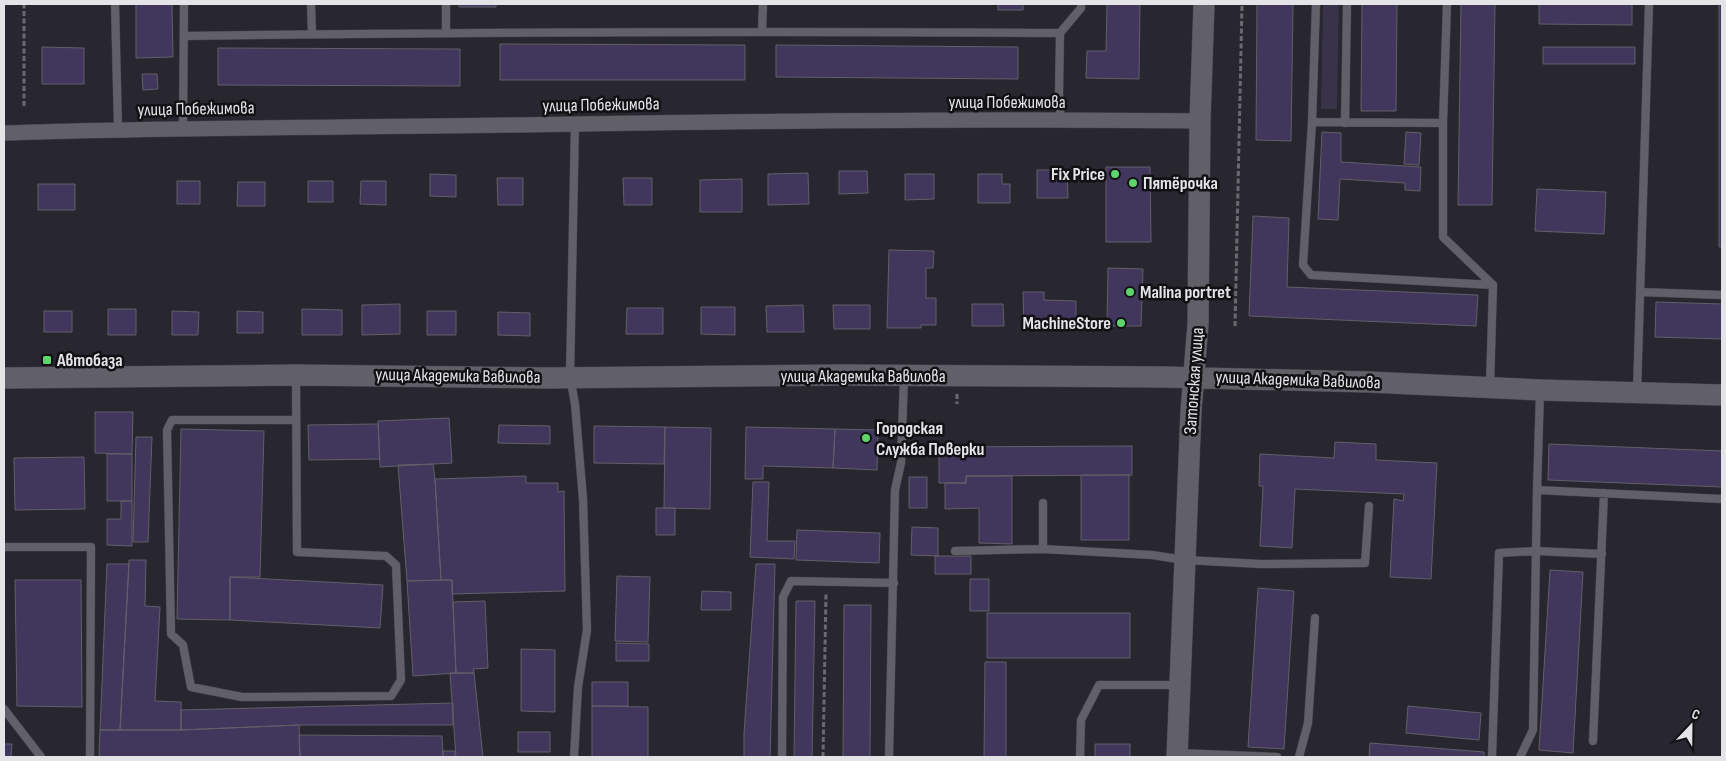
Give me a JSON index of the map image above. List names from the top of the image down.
{
  "streets": {
    "street": ["улица Побежимова", "улица Академика Вавилова", "Затонская улица"]
  },
  "crossings": [
    ["улица Побежимова", "Затонская улица"],
    ["улица Академика Вавилова", "Затонская улица"]
  ],
  "places": {
    "other": [
      "Fix Price",
      "Пятёрочка",
      "Malina portret",
      "MachineStore",
      "Городская Служба Поверки"
    ],
    "transit": ["Автобаза"]
  },
  "north": "top"
}
